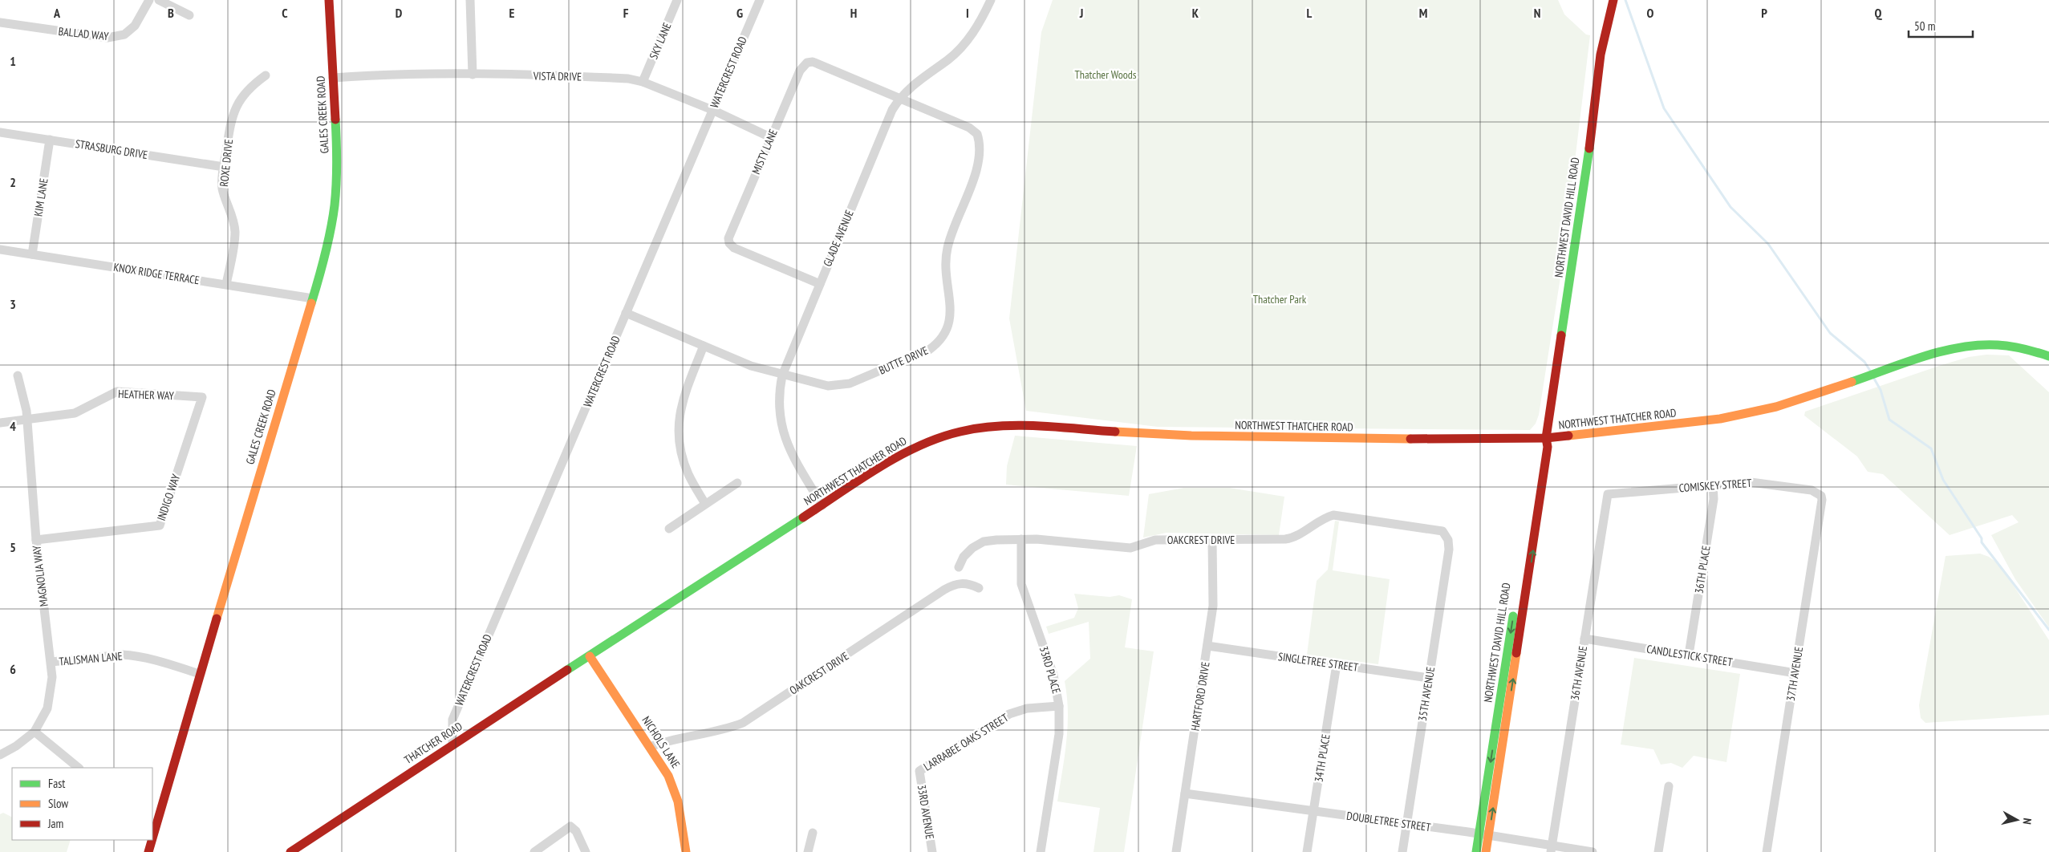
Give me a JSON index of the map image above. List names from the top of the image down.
{
  "streets": {
    "street": [
      "BALLAD WAY",
      "SKY LANE",
      "WATERCREST ROAD",
      "VISTA DRIVE",
      "GALES CREEK ROAD",
      "STRASBURG DRIVE",
      "MISTY LANE",
      "ROXE DRIVE",
      "KIM LANE",
      "NORTHWEST DAVID HILL ROAD",
      "GLADE AVENUE",
      "KNOX RIDGE TERRACE",
      "BUTTE DRIVE",
      "HEATHER WAY",
      "NORTHWEST THATCHER ROAD",
      "COMISKEY STREET",
      "INDIGO WAY",
      "OAKCREST DRIVE",
      "36TH PLACE",
      "MAGNOLIA WAY",
      "CANDLESTICK STREET",
      "TALISMAN LANE",
      "SINGLETREE STREET",
      "33RD PLACE",
      "36TH AVENUE",
      "37TH AVENUE",
      "35TH AVENUE",
      "HARTFORD DRIVE",
      "NICHOLS LANE",
      "LARRABEE OAKS STREET",
      "THATCHER ROAD",
      "34TH PLACE",
      "33RD AVENUE",
      "DOUBLETREE STREET"
    ]
  },
  "crossings": [
    ["SKY LANE", "VISTA DRIVE"],
    ["WATERCREST ROAD", "VISTA DRIVE"],
    ["WATERCREST ROAD", "BUTTE DRIVE"],
    ["WATERCREST ROAD", "THATCHER ROAD"],
    ["VISTA DRIVE", "GALES CREEK ROAD"],
    ["VISTA DRIVE", "MISTY LANE"],
    ["GALES CREEK ROAD", "KNOX RIDGE TERRACE"],
    ["GALES CREEK ROAD", "TALISMAN LANE"],
    ["STRASBURG DRIVE", "ROXE DRIVE"],
    ["STRASBURG DRIVE", "KIM LANE"],
    ["MISTY LANE", "GLADE AVENUE"],
    ["MISTY LANE", "BUTTE DRIVE"],
    ["ROXE DRIVE", "KNOX RIDGE TERRACE"],
    ["KIM LANE", "KNOX RIDGE TERRACE"],
    ["NORTHWEST DAVID HILL ROAD", "NORTHWEST THATCHER ROAD"],
    ["NORTHWEST DAVID HILL ROAD", "DOUBLETREE STREET"],
    ["GLADE AVENUE", "BUTTE DRIVE"],
    ["GLADE AVENUE", "NORTHWEST THATCHER ROAD"],
    ["HEATHER WAY", "INDIGO WAY"],
    ["HEATHER WAY", "MAGNOLIA WAY"],
    ["NORTHWEST THATCHER ROAD", "NICHOLS LANE"],
    ["NORTHWEST THATCHER ROAD", "THATCHER ROAD"],
    ["COMISKEY STREET", "36TH PLACE"],
    ["COMISKEY STREET", "36TH AVENUE"],
    ["COMISKEY STREET", "37TH AVENUE"],
    ["INDIGO WAY", "MAGNOLIA WAY"],
    ["OAKCREST DRIVE", "33RD PLACE"],
    ["OAKCREST DRIVE", "35TH AVENUE"],
    ["OAKCREST DRIVE", "HARTFORD DRIVE"],
    ["OAKCREST DRIVE", "NICHOLS LANE"],
    ["36TH PLACE", "CANDLESTICK STREET"],
    ["MAGNOLIA WAY", "TALISMAN LANE"],
    ["CANDLESTICK STREET", "36TH AVENUE"],
    ["CANDLESTICK STREET", "37TH AVENUE"],
    ["SINGLETREE STREET", "35TH AVENUE"],
    ["SINGLETREE STREET", "HARTFORD DRIVE"],
    ["SINGLETREE STREET", "34TH PLACE"],
    ["33RD PLACE", "LARRABEE OAKS STREET"],
    ["36TH AVENUE", "DOUBLETREE STREET"],
    ["35TH AVENUE", "DOUBLETREE STREET"],
    ["HARTFORD DRIVE", "DOUBLETREE STREET"],
    ["NICHOLS LANE", "THATCHER ROAD"],
    ["LARRABEE OAKS STREET", "33RD AVENUE"],
    ["34TH PLACE", "DOUBLETREE STREET"]
  ],
  "parks": ["Thatcher Woods", "Thatcher Park"],
  "legend": ["Fast", "Slow", "Jam"],
  "scale_bar": "50 m",
  "north": "right",
  "grid": {
    "columns": [
      "A",
      "B",
      "C",
      "D",
      "E",
      "F",
      "G",
      "H",
      "I",
      "J",
      "K",
      "L",
      "M",
      "N",
      "O",
      "P",
      "Q"
    ],
    "rows": [
      "1",
      "2",
      "3",
      "4",
      "5",
      "6"
    ]
  }
}
